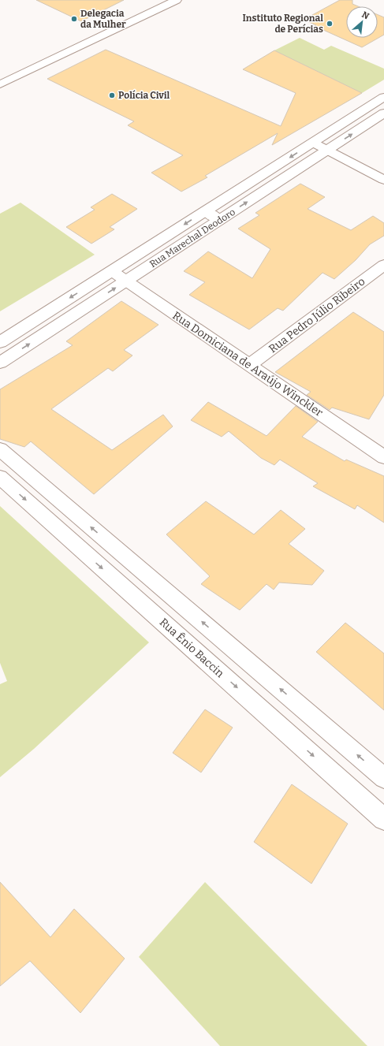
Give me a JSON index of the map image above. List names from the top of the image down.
{
  "streets": {
    "street": [
      "Rua Marechal Deodoro",
      "Rua Pedro Júlio Ribeiro",
      "Rua Domiciana de Araújo Winckler",
      "Rua Ênio Baccin"
    ]
  },
  "crossings": [
    ["Rua Marechal Deodoro", "Rua Domiciana de Araújo Winckler"],
    ["Rua Pedro Júlio Ribeiro", "Rua Domiciana de Araújo Winckler"]
  ],
  "places": ["Delegacia da Mulher", "Instituto Regional de Perícias", "Polícia Civil"],
  "north": "top right"
}
